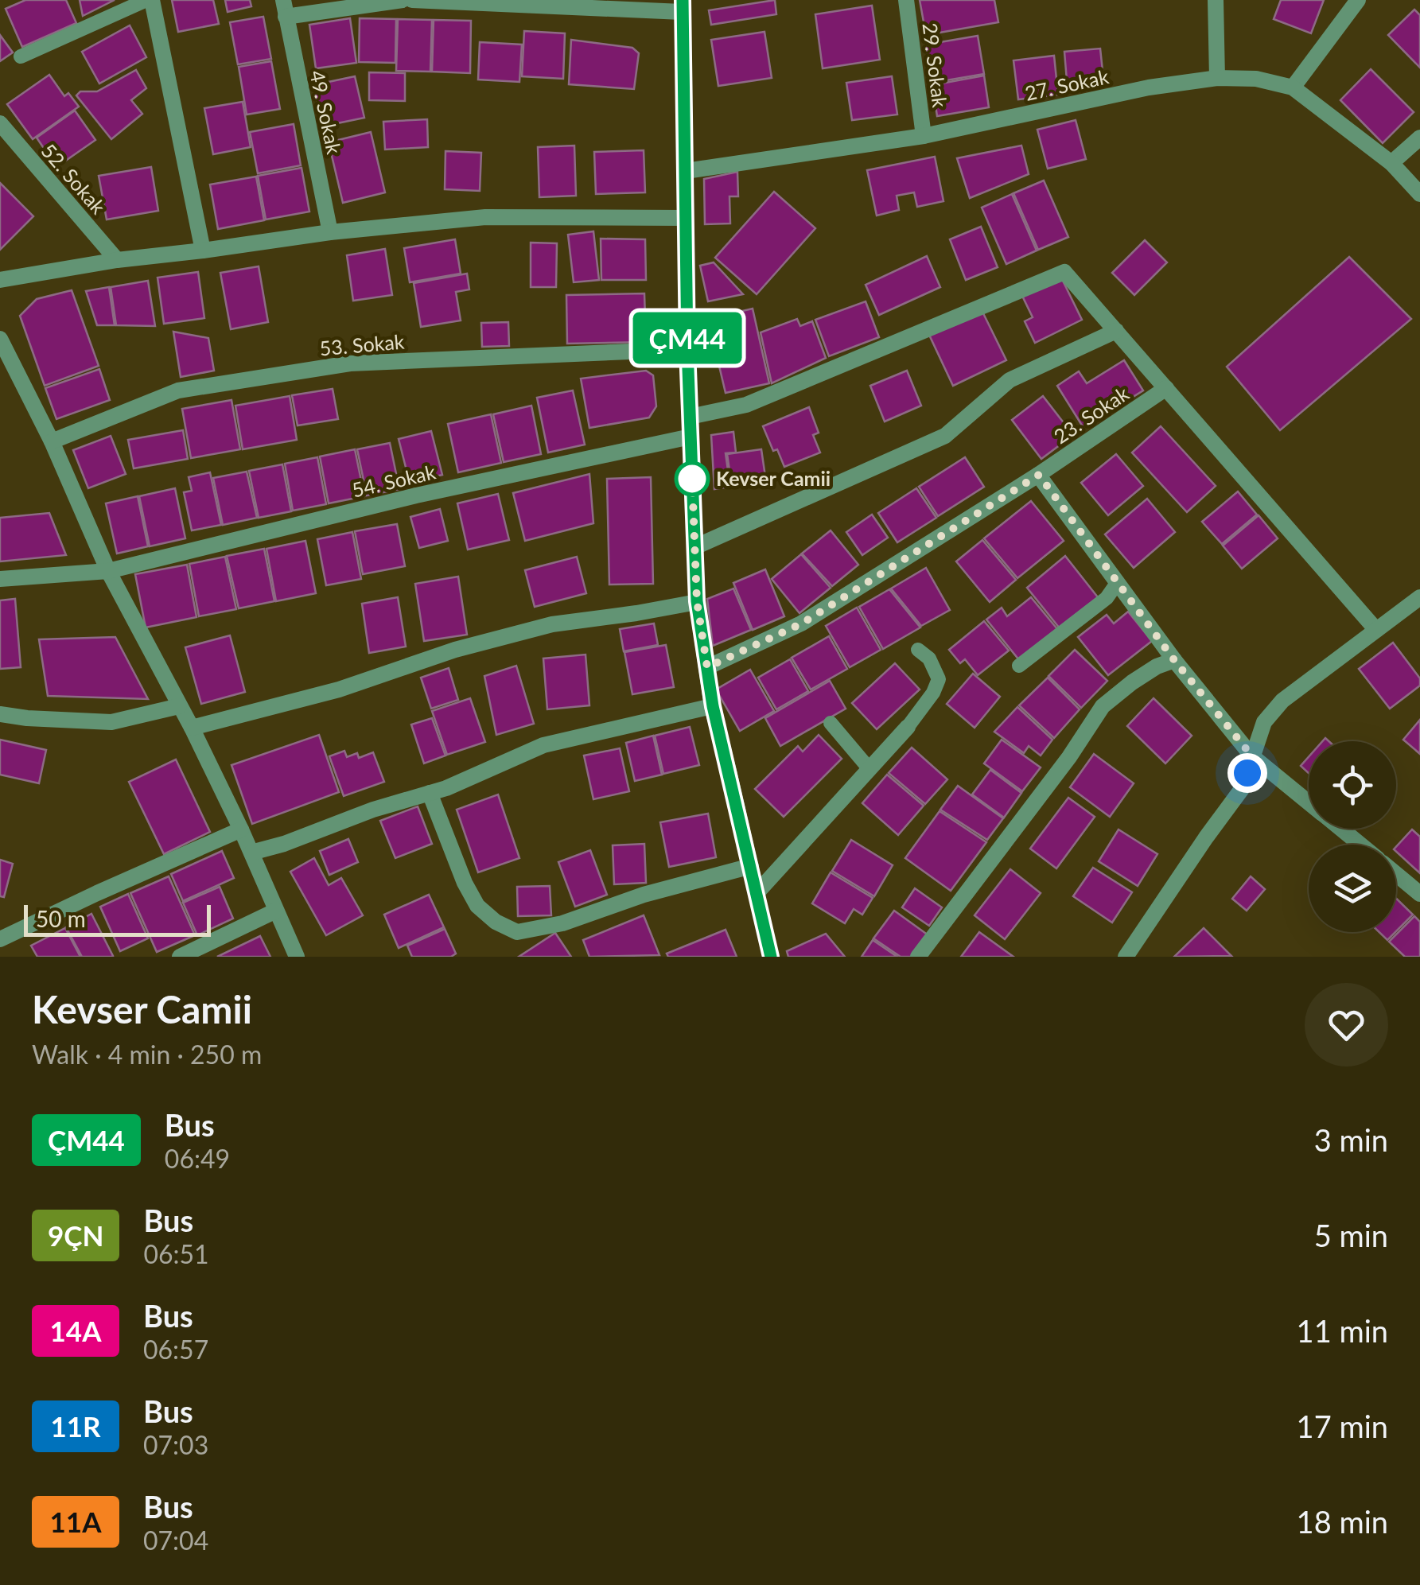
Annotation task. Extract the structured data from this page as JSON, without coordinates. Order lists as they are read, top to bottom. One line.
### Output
{"streets":{"street":["29. Sokak","27. Sokak","49. Sokak","52. Sokak","53. Sokak","23. Sokak","54. Sokak"]},"crossings":[["29. Sokak","27. Sokak"]],"places":["Kevser Camii"],"lines":["bus line ÇM44"],"scale_bar":"50 m","page":{"on_map":"ÇM44","scale":"50 m","heading":["Kevser Camii","Walk · 4 min · 250 m"],"list":[{"mark":"ÇM44","name":"Bus","note":"06:49","value":"3 min"},{"mark":"9ÇN","name":"Bus","note":"06:51","value":"5 min"},{"mark":"14A","name":"Bus","note":"06:57","value":"11 min"},{"mark":"11R","name":"Bus","note":"07:03","value":"17 min"},{"mark":"11A","name":"Bus","note":"07:04","value":"18 min"}]}}
